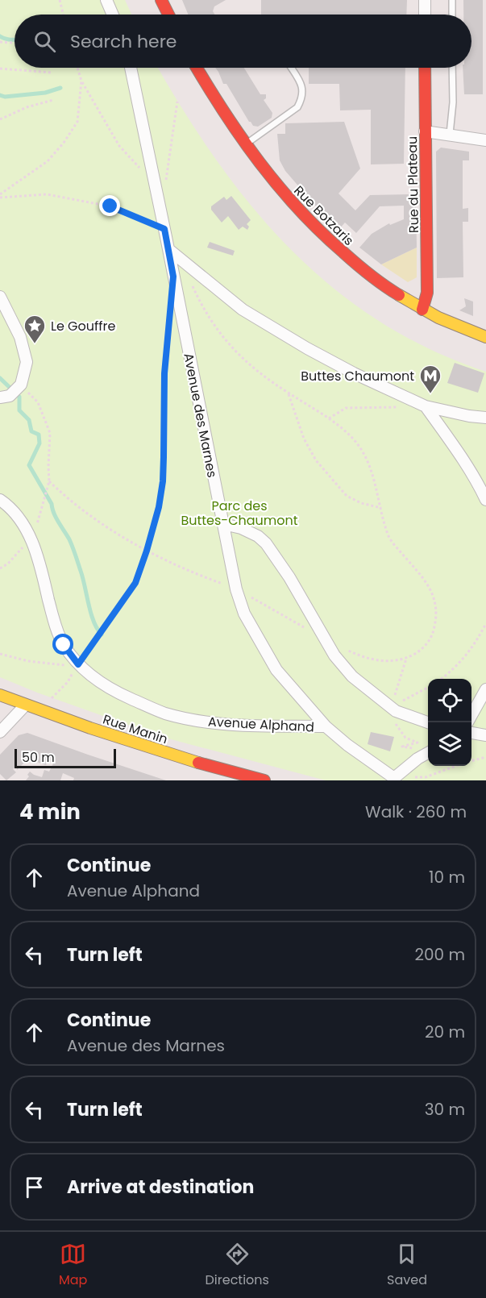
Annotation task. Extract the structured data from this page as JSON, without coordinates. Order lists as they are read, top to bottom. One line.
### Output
{"streets":{"street":["Rue du Plateau","Rue Botzaris","Avenue des Marnes","Avenue Alphand","Rue Manin"]},"crossings":[["Rue du Plateau","Rue Botzaris"],["Avenue des Marnes","Avenue Alphand"]],"parks":["Parc des Buttes-Chaumont"],"places":{"place":["Le Gouffre"],"metro station":["Buttes Chaumont"]},"scale_bar":"50 m","page":{"search":"Search here","scale":"50 m","heading":["4 min","Walk · 260 m"],"list":[["Continue","Avenue Alphand","10 m"],["Turn left","200 m"],["Continue","Avenue des Marnes","20 m"],["Turn left","30 m"],"Arrive at destination"],"nav":["Map","Directions","Saved"]}}
